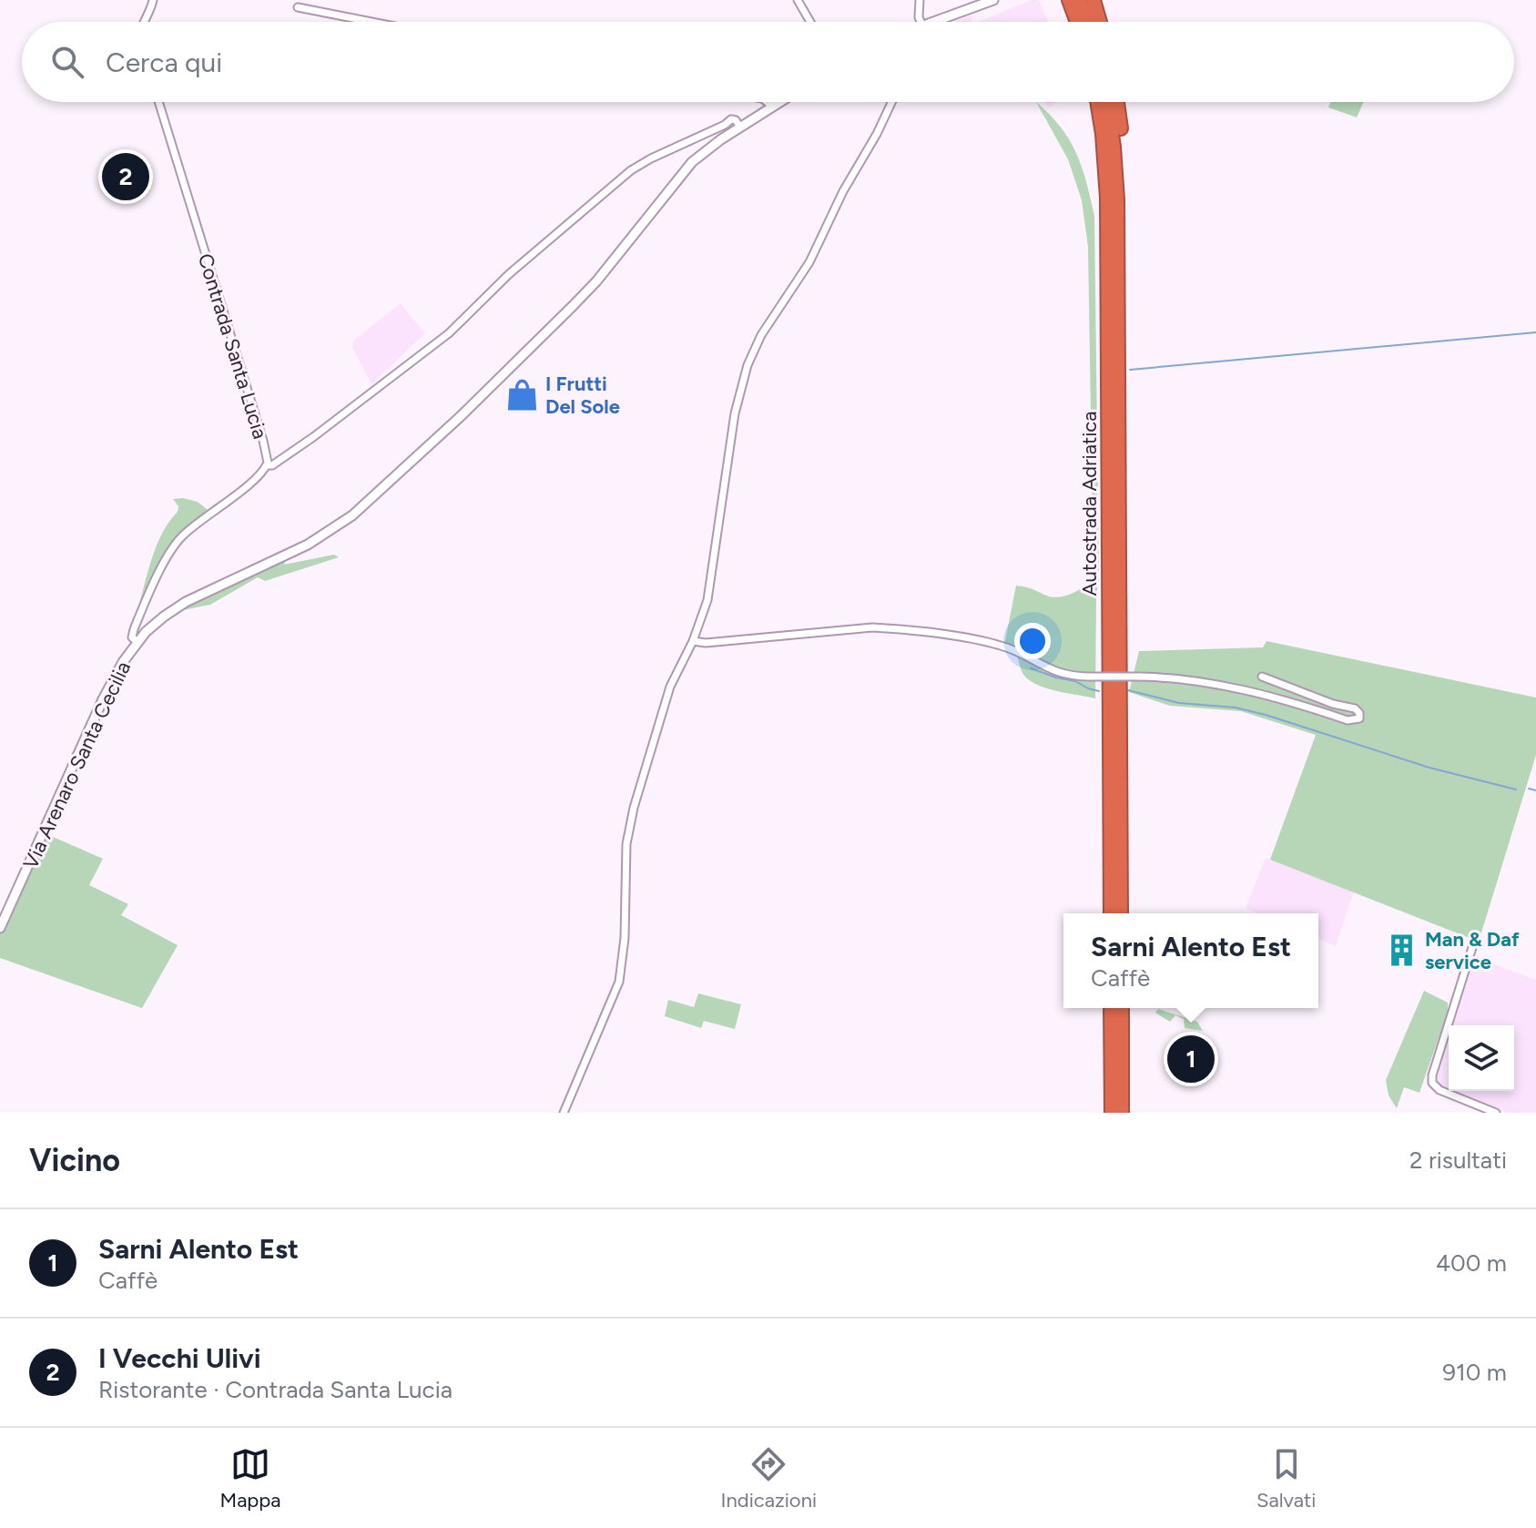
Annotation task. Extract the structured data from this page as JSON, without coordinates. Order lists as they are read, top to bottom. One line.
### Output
{"streets":{"highway":["Autostrada Adriatica"],"street":["Contrada Santa Lucia","Via Arenaro Santa Cecilia"]},"crossings":[["Contrada Santa Lucia","Via Arenaro Santa Cecilia"]],"places":{"shop":["I Frutti Del Sole"],"building":["Man & Daf service"]},"page":{"search":"Cerca qui","pins":["2","1"],"popup":["Sarni Alento Est","Caffè"],"heading":["Vicino","2 risultati"],"list":[{"mark":"1","name":"Sarni Alento Est","note":"Caffè","value":"400 m"},{"mark":"2","name":"I Vecchi Ulivi","note":"Ristorante · Contrada Santa Lucia","value":"910 m"}],"nav":["Mappa","Indicazioni","Salvati"]}}
